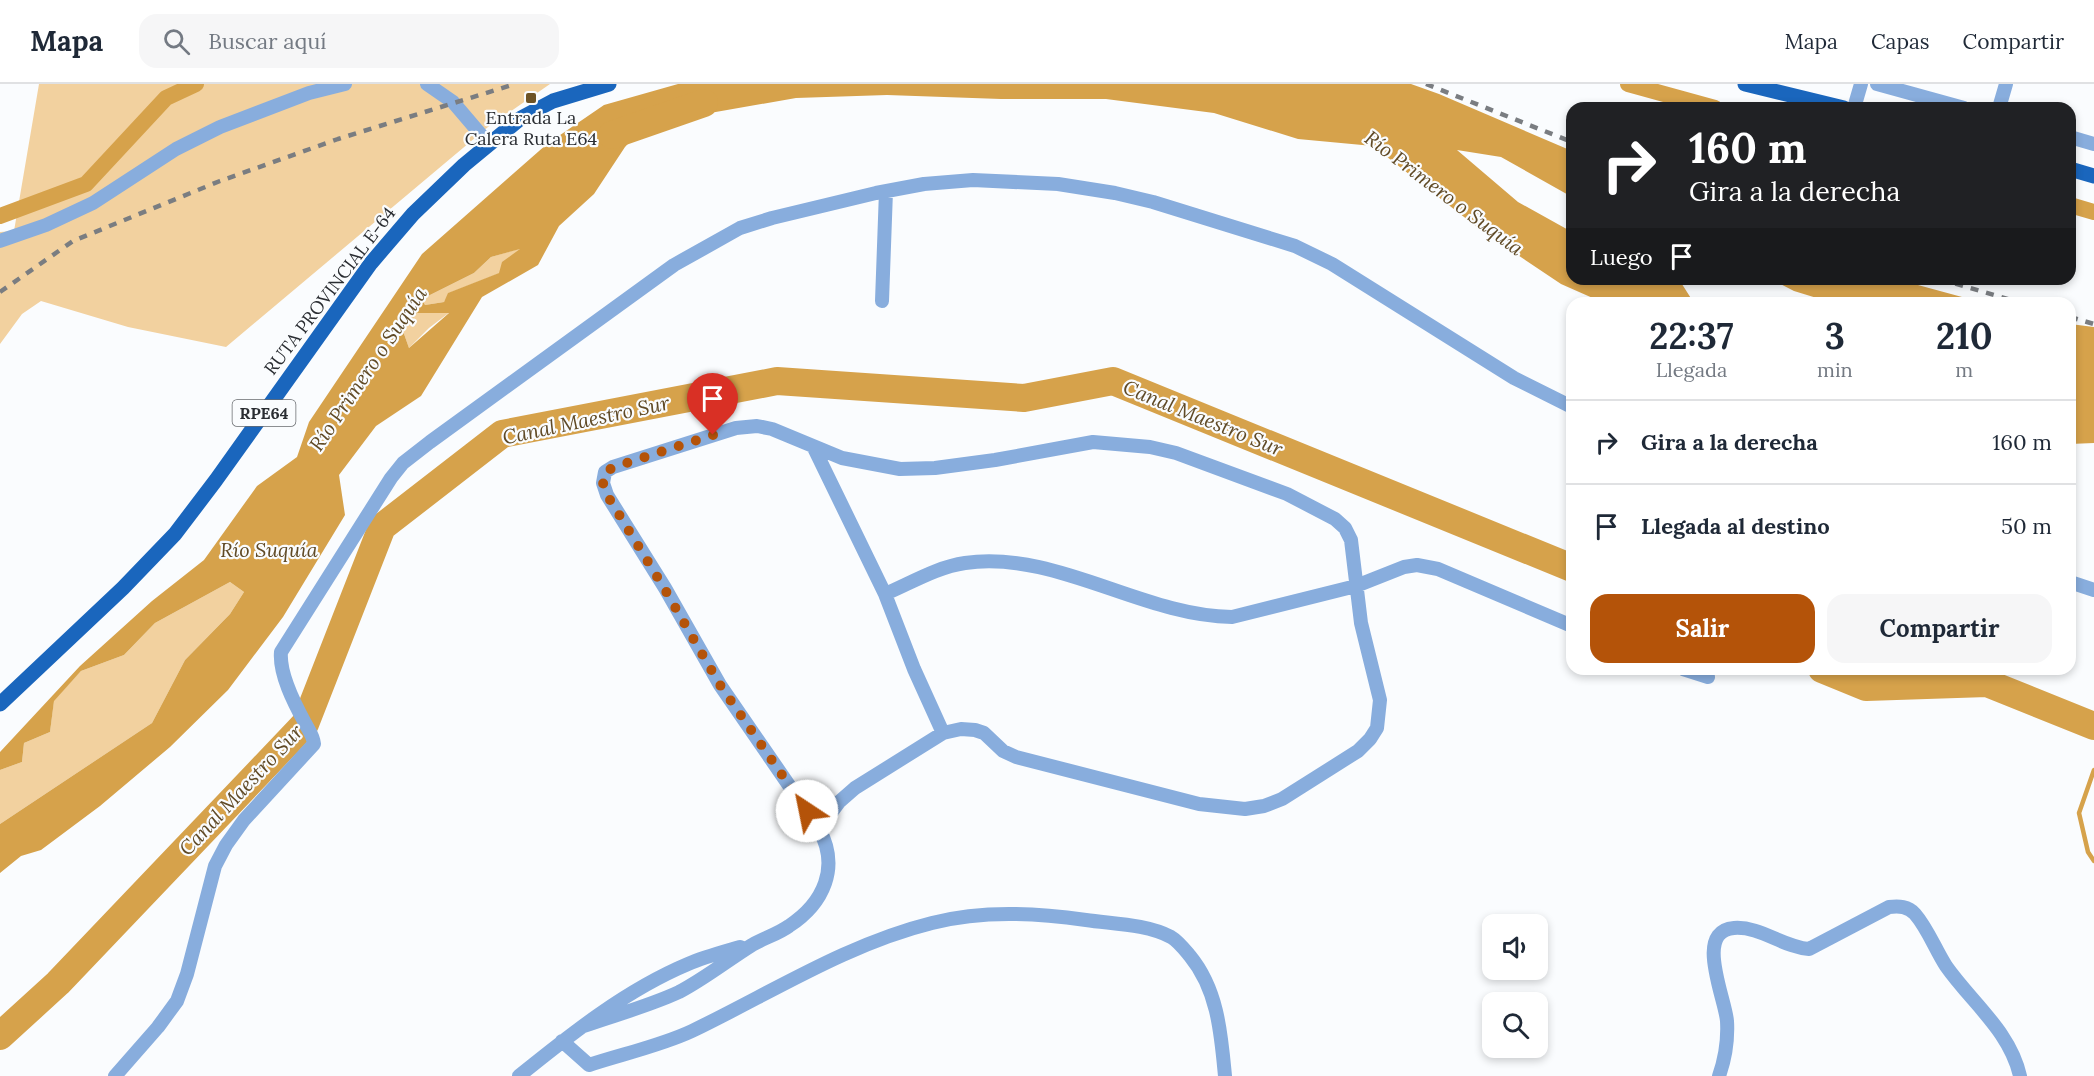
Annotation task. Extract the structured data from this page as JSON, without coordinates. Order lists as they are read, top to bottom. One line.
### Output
{"streets":{"main road":["RUTA PROVINCIAL E-64","RPE64"]},"water":["Río Primero o Suquía","Canal Maestro Sur","Río Suquía"],"places":{"transit":["Entrada La Calera Ruta E64"]},"page":{"header":"Mapa","search":"Buscar aquí","nav":["Mapa","Capas","Compartir"],"turn":["160 m","Gira a la derecha"],"then":"Luego","eta":["22:37","Llegada","3","min","210","m"],"list":[{"name":"Gira a la derecha","value":"160 m"},{"name":"Llegada al destino","value":"50 m"}],"buttons":["Salir","Compartir"]}}
